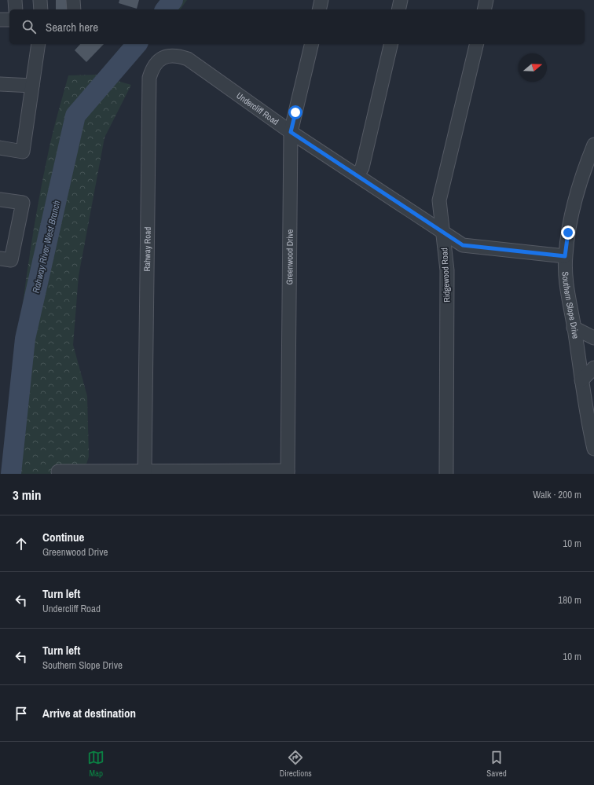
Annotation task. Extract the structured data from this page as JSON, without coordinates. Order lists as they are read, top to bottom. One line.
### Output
{"streets":{"street":["Undercliff Road","Rahway Road","Greenwood Drive","Ridgewood Road","Southern Slope Drive"]},"crossings":[["Undercliff Road","Rahway Road"],["Undercliff Road","Greenwood Drive"],["Undercliff Road","Ridgewood Road"],["Undercliff Road","Southern Slope Drive"]],"water":["Rahway River West Branch"],"north":"right","page":{"search":"Search here","heading":["3 min","Walk · 200 m"],"list":[["Continue","Greenwood Drive","10 m"],["Turn left","Undercliff Road","180 m"],["Turn left","Southern Slope Drive","10 m"],"Arrive at destination"],"nav":["Map","Directions","Saved"]}}
